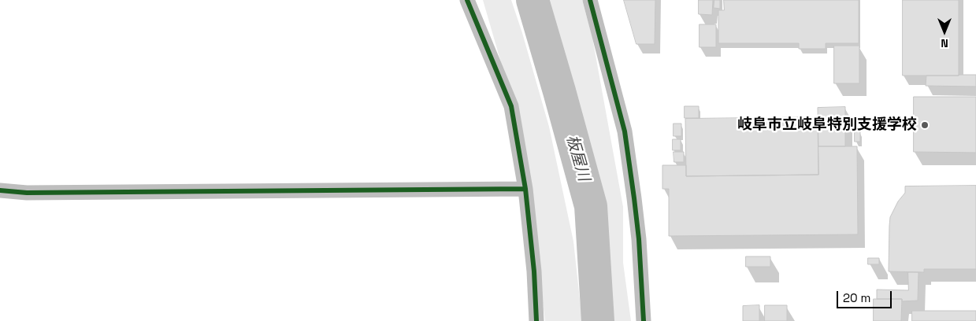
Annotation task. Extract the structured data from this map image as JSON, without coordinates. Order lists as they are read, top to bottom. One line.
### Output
{"water":["板屋川"],"places":["岐阜市立岐阜特別支援学校"],"scale_bar":"20 m","north":"bottom"}
